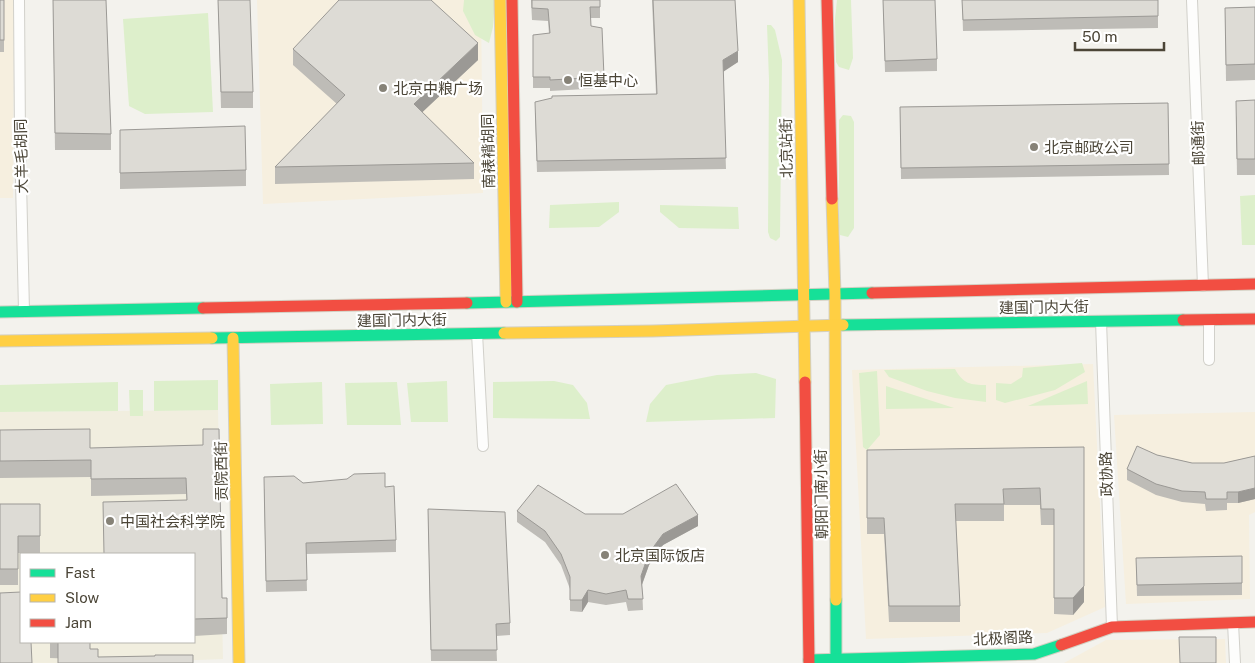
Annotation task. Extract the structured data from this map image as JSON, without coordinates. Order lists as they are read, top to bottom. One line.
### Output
{"streets":{"main road":["北京站街","南裱褙胡同","建国门内大街","贡院西街","朝阳门南小街","北极阁路"],"street":["邮通街","大羊毛胡同","政协路"]},"crossings":[["邮通街","建国门内大街"],["北京站街","建国门内大街"],["北京站街","朝阳门南小街"],["南裱褙胡同","建国门内大街"],["大羊毛胡同","建国门内大街"],["建国门内大街","贡院西街"],["建国门内大街","政协路"],["建国门内大街","朝阳门南小街"],["政协路","北极阁路"],["朝阳门南小街","北极阁路"]],"places":["恒基中心","北京中粮广场","北京邮政公司","中国社会科学院","北京国际饭店"],"legend":["Fast","Slow","Jam"],"scale_bar":"50 m"}
